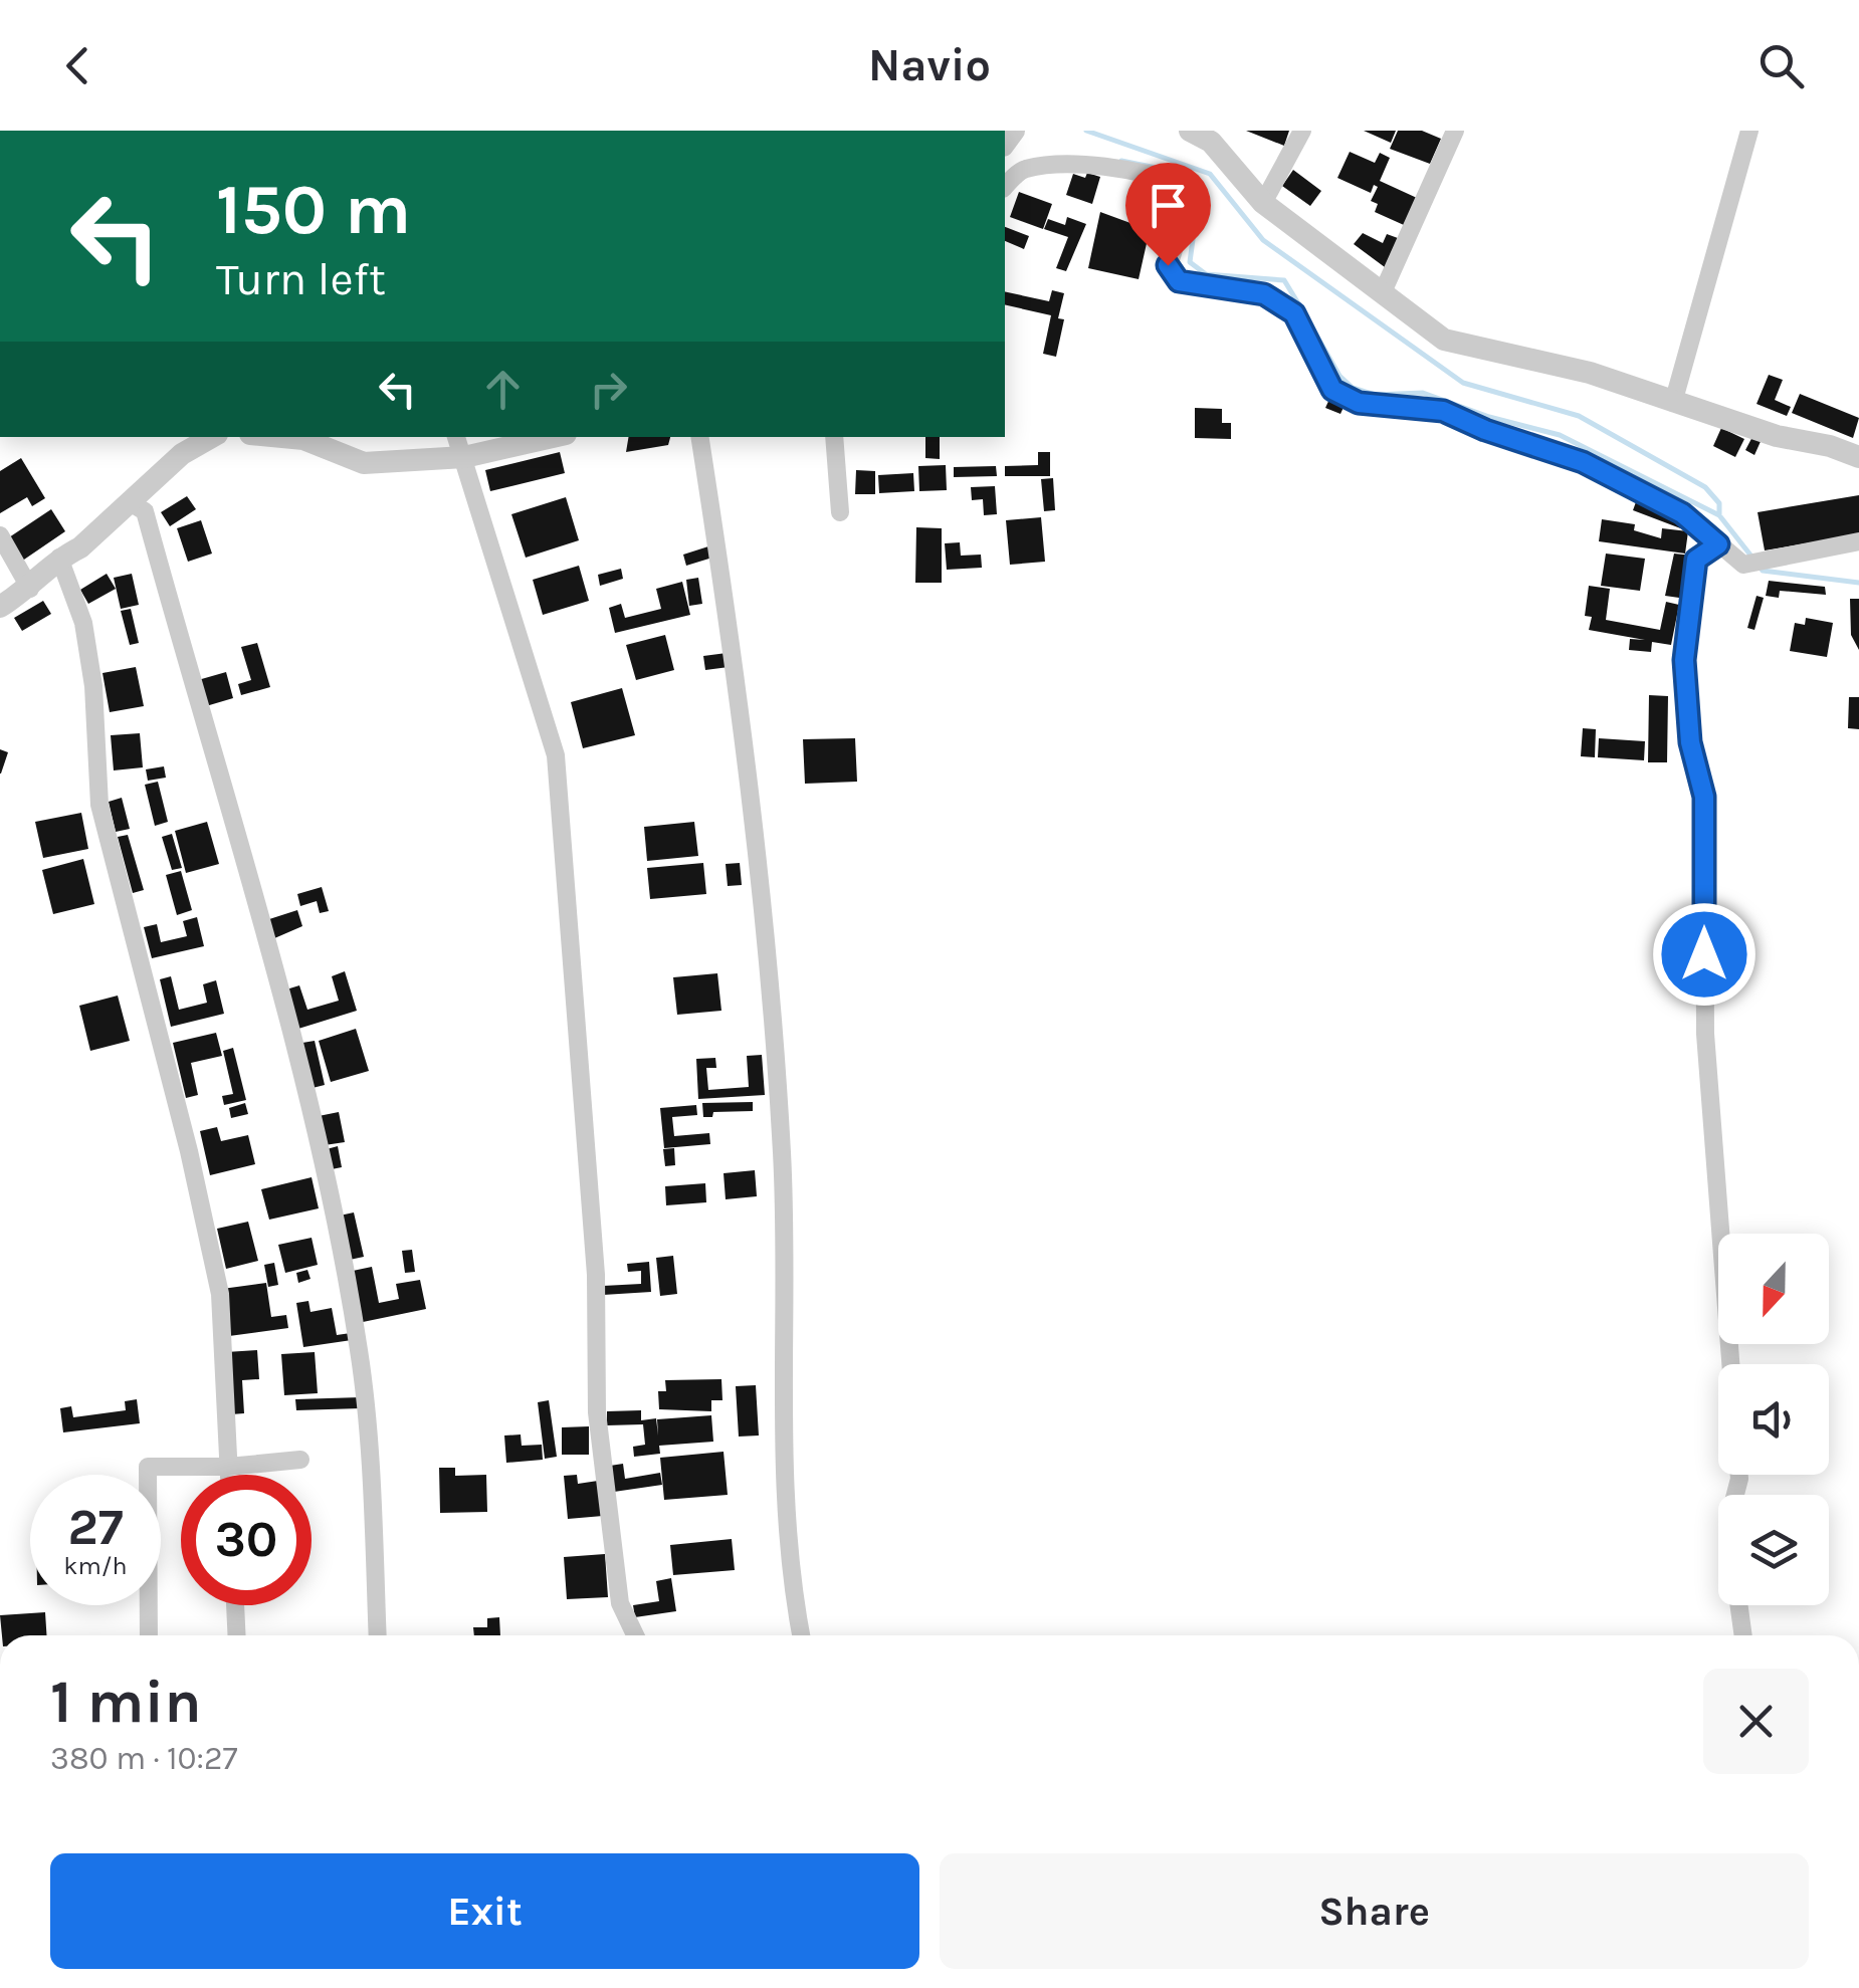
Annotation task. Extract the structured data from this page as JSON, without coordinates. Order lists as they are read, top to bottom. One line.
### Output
{"north":"bottom","page":{"header":"Navio","turn":["150 m","Turn left"],"speed":"27 km/h","limit":"30","heading":["1 min","380 m · 10:27"],"buttons":["Exit","Share"]}}
